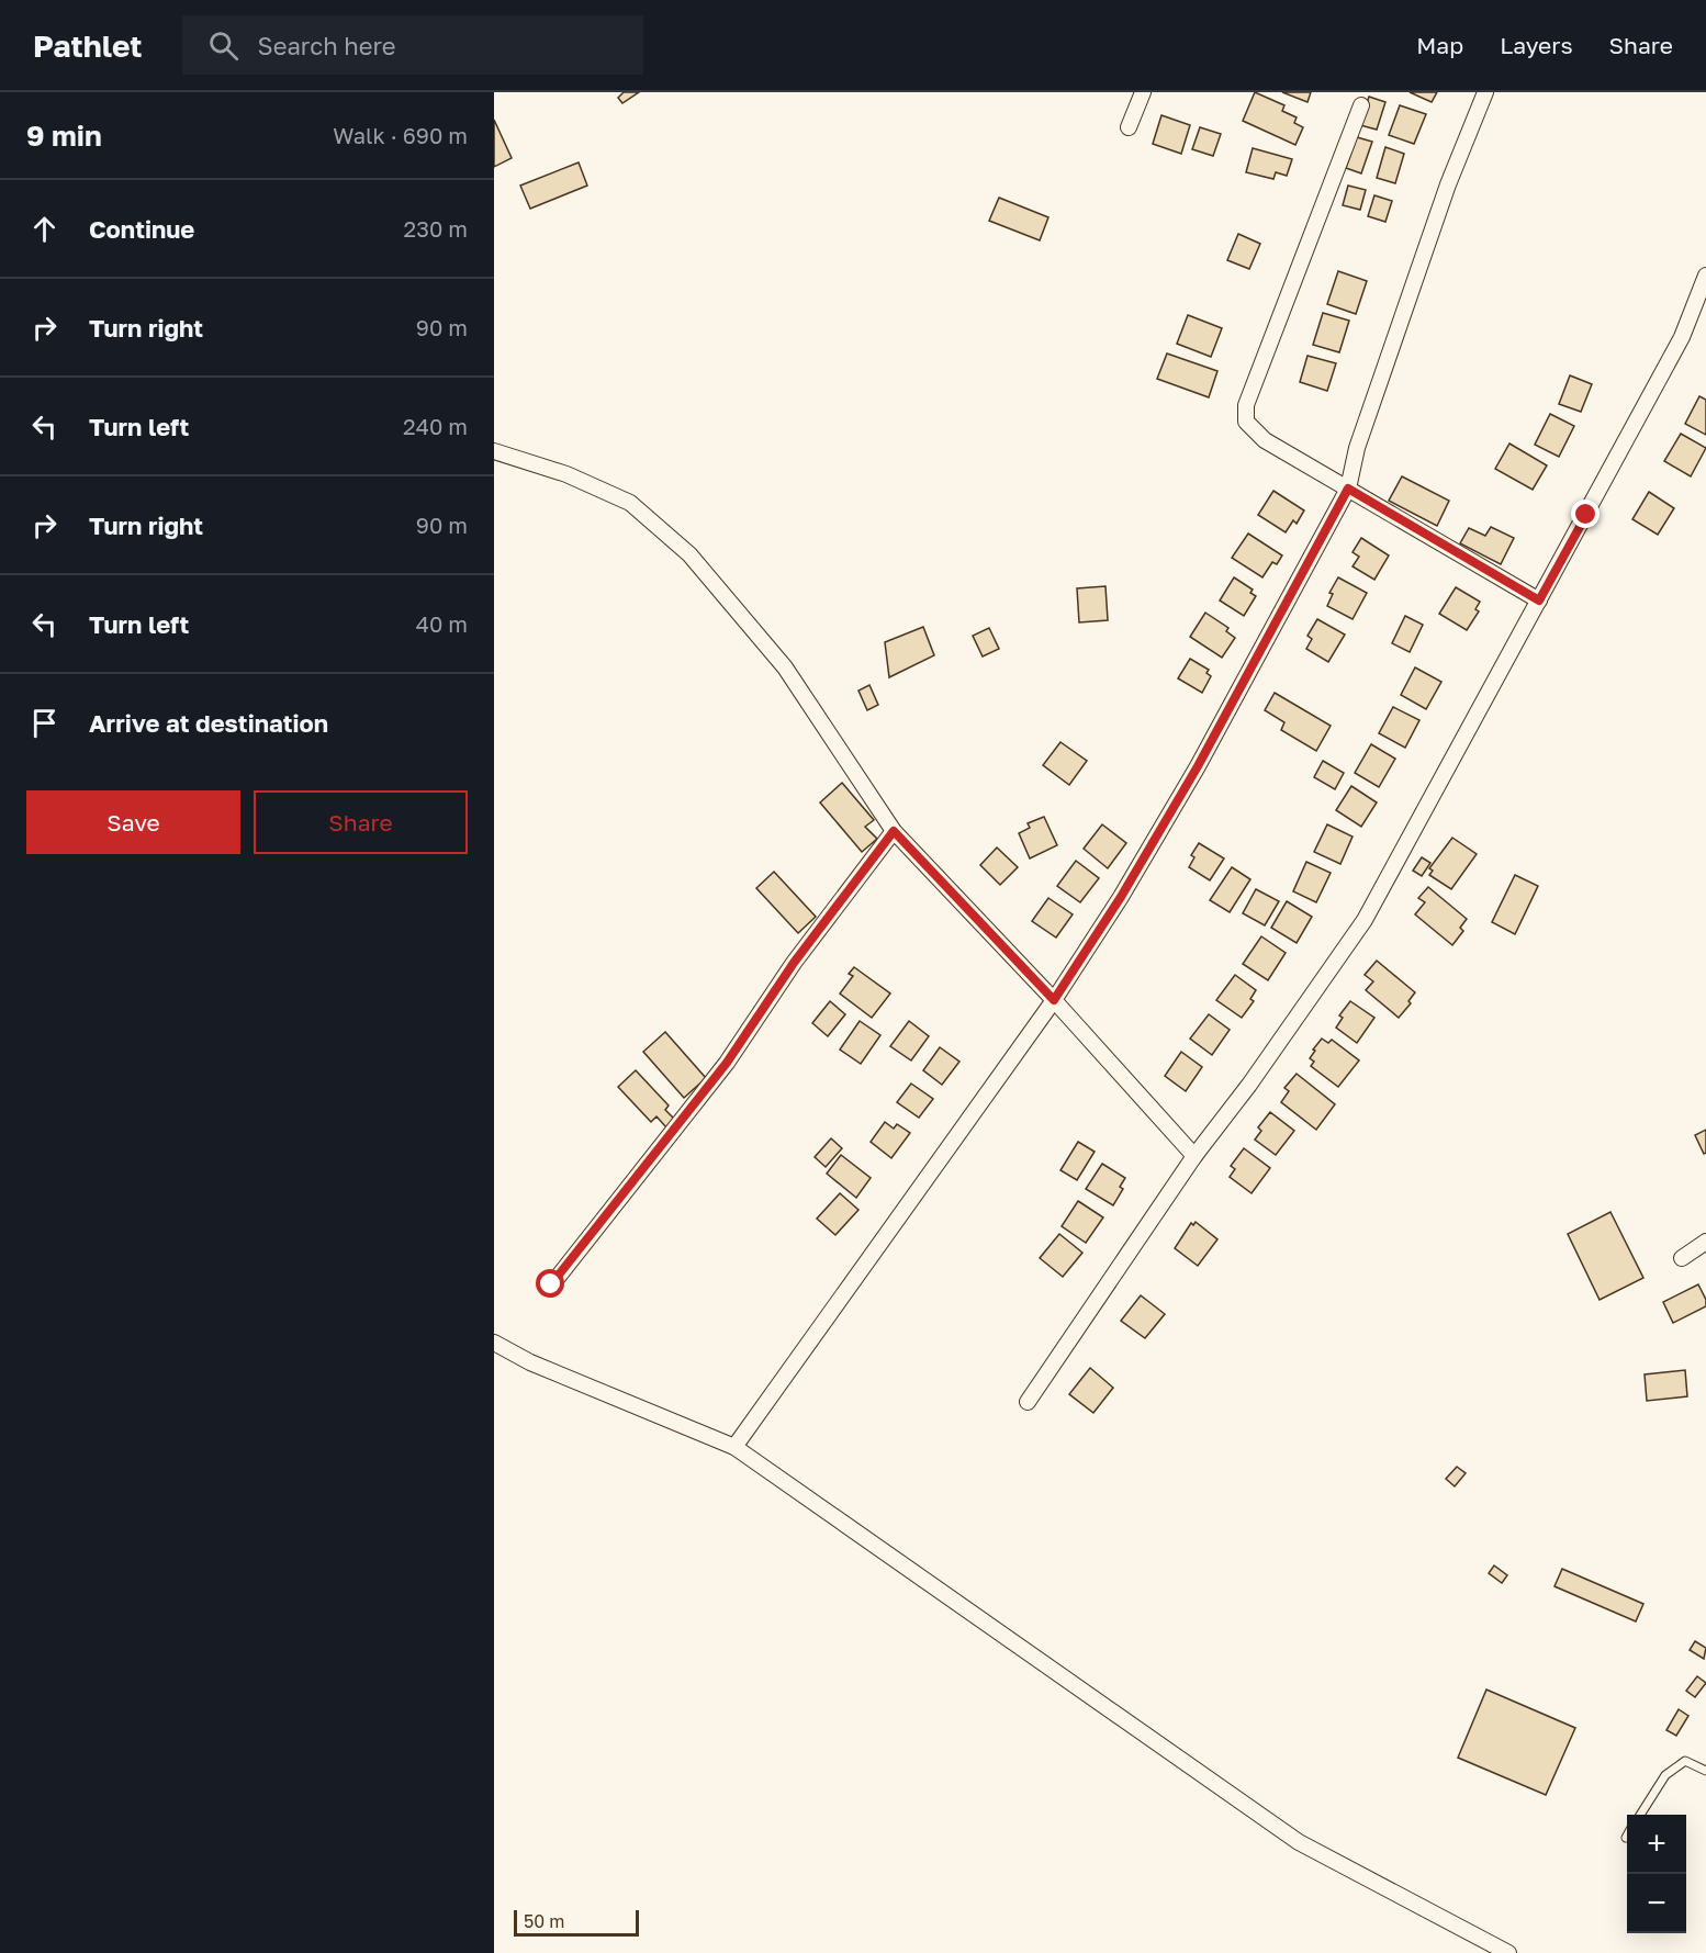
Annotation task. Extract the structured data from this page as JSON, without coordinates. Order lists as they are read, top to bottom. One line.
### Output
{"scale_bar":"50 m","page":{"header":"Pathlet","search":"Search here","nav":["Map","Layers","Share"],"heading":["9 min","Walk · 690 m"],"list":[["Continue","230 m"],["Turn right","90 m"],["Turn left","240 m"],["Turn right","90 m"],["Turn left","40 m"],"Arrive at destination"],"buttons":["Save","Share"],"map_buttons":["+","−"],"scale":"50 m"}}
